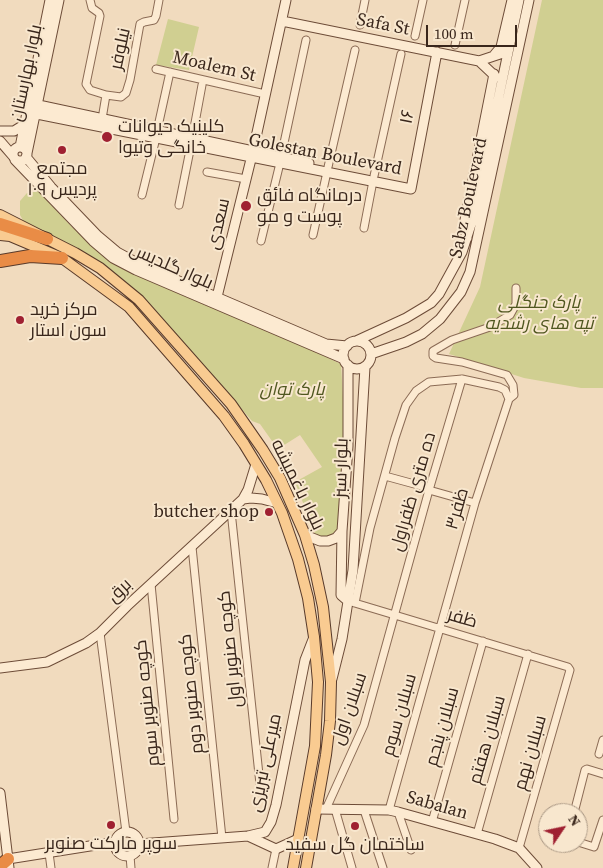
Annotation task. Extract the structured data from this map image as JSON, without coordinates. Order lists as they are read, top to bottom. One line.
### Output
{"streets":{"main road":["Safa St","بلوار بهارستان","۱۶","Golestan Boulevard","Sabz Boulevard","سعدی","بلوار گلدیس","بلوار سبز","بلوار باغمیشه","برق","میرعلی تبریزی","Sabalan"],"street":["نیلوفر","Moalem St","ده متری ظفراول","ظفر۳","ظفر","کوچه صنوبر اول","کوچه صنوبر دوم","کوچه صنوبر سوم","سبلان اول","سبلان سوم","سبلان پنجم","سبلان هفتم","سبلان نهم"]},"crossings":[["Safa St","۱۶"],["Safa St","سعدی"],["Moalem St","سعدی"],["بلوار بهارستان","Golestan Boulevard"],["بلوار بهارستان","بلوار گلدیس"],["۱۶","Golestan Boulevard"],["Golestan Boulevard","سعدی"],["Sabz Boulevard","بلوار گلدیس"],["Sabz Boulevard","بلوار سبز"],["سعدی","بلوار گلدیس"],["بلوار گلدیس","بلوار سبز"],["بلوار سبز","بلوار باغمیشه"],["بلوار سبز","ظفر"],["بلوار باغمیشه","سبلان اول"],["بلوار باغمیشه","میرعلی تبریزی"],["بلوار باغمیشه","Sabalan"],["ده متری ظفراول","ظفر"],["ده متری ظفراول","سبلان اول"],["ظفر۳","ظفر"],["ظفر۳","سبلان سوم"],["برق","کوچه صنوبر اول"],["برق","کوچه صنوبر دوم"],["برق","کوچه صنوبر سوم"],["ظفر","سبلان اول"],["ظفر","سبلان سوم"],["ظفر","سبلان پنجم"],["ظفر","سبلان هفتم"],["ظفر","سبلان نهم"],["کوچه صنوبر دوم","میرعلی تبریزی"],["سبلان اول","Sabalan"],["سبلان سوم","Sabalan"],["سبلان پنجم","Sabalan"],["سبلان هفتم","Sabalan"],["سبلان نهم","Sabalan"]],"parks":["پارک جنگلی تپه های رشدیه","پارک توان"],"places":["کلینیک حیوانات خانگی وتیوا","مجتمع پردیس ۱۰۹","درمانگاه فائق پوست و مو","مرکز خرید سون استار","butcher shop","سوپر مارکت صنوبر","ساختمان گل سفید"],"scale_bar":"100 m","north":"top right"}
